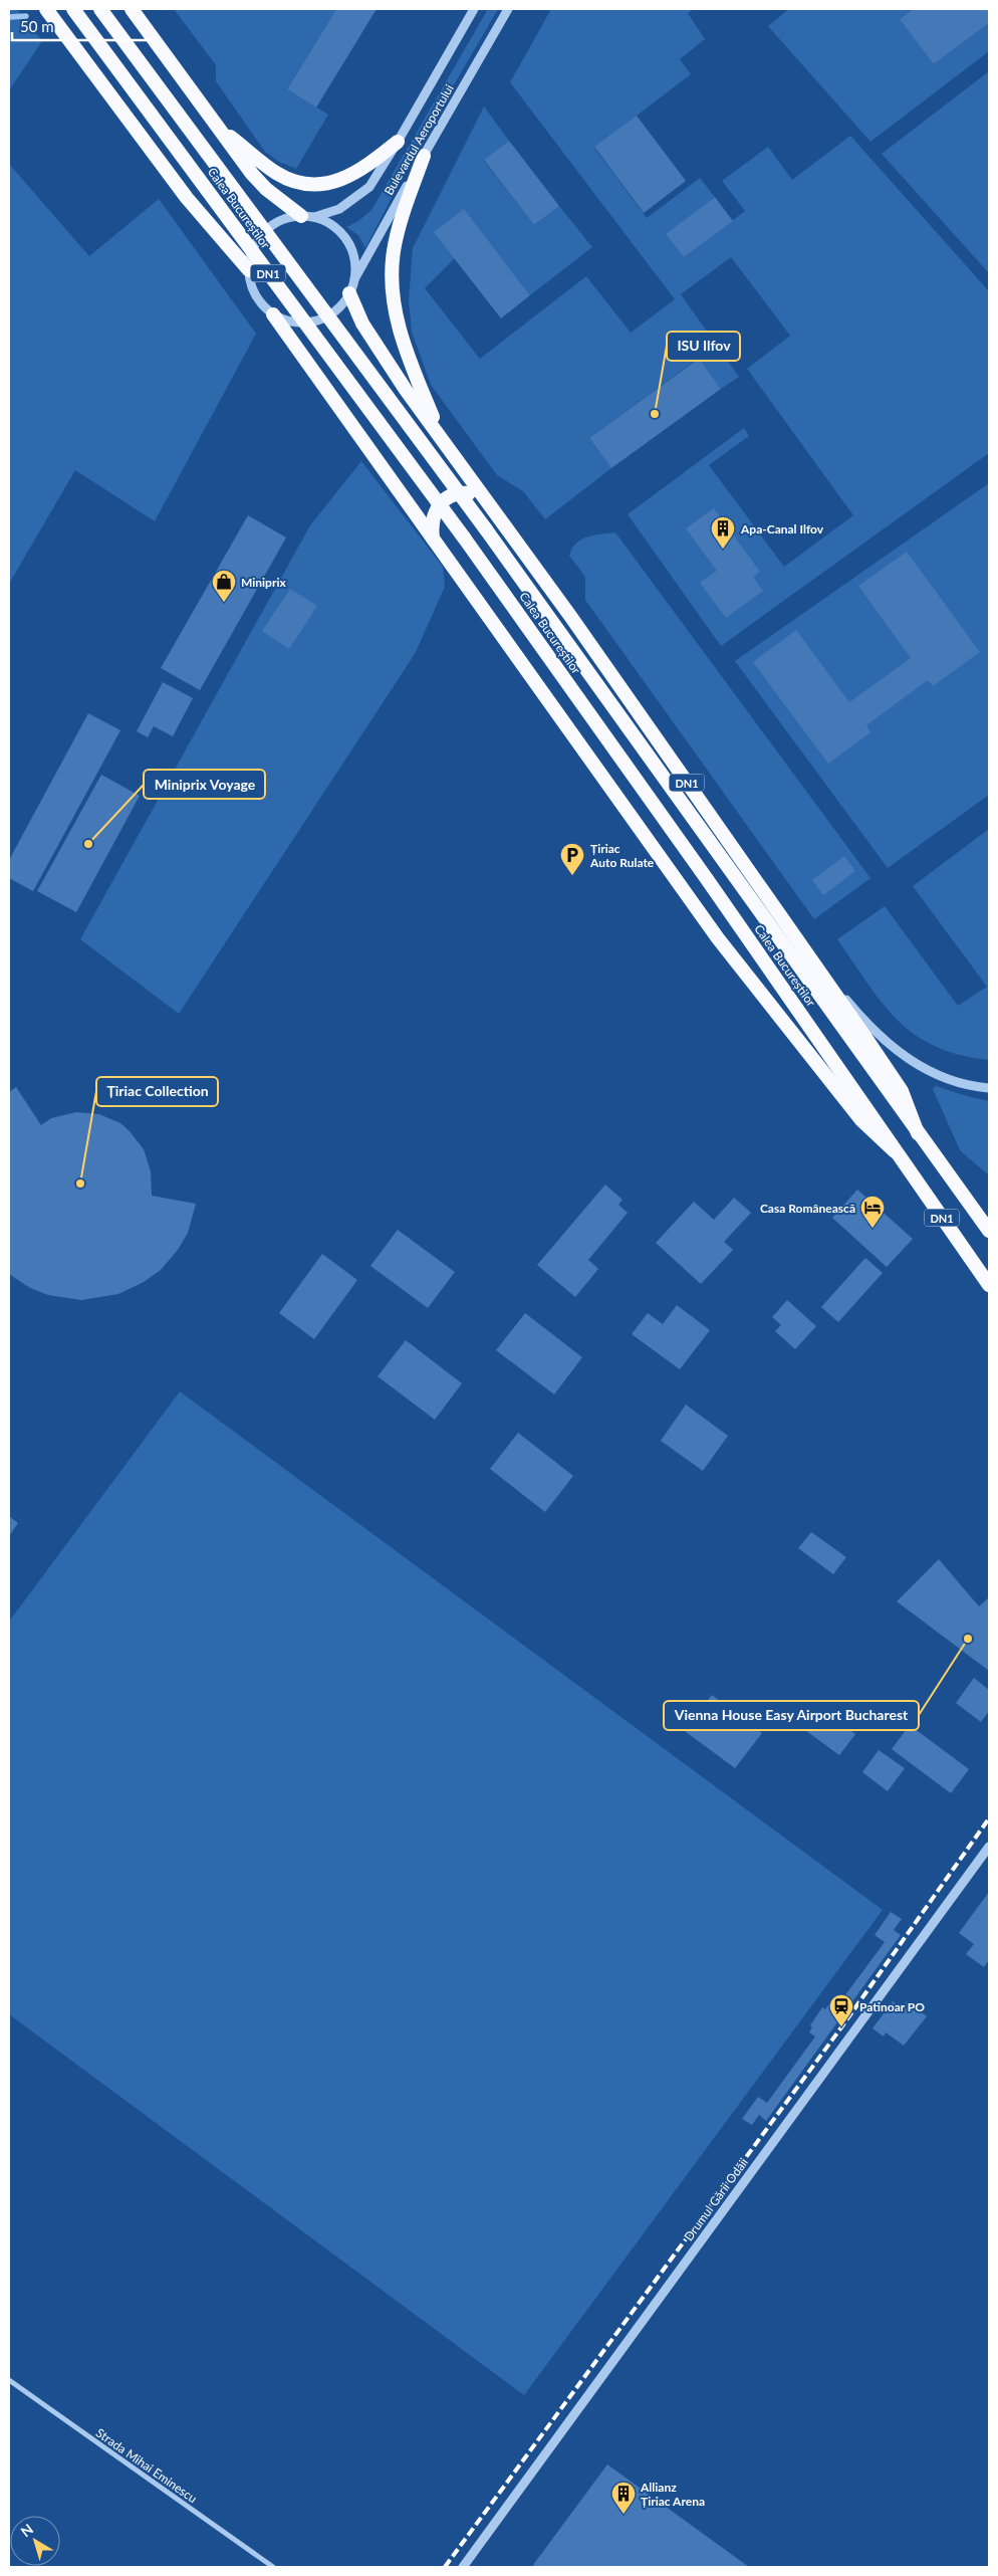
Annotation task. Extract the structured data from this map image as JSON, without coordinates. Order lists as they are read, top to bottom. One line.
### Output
{"streets":{"highway":["Calea Bucureștilor","DN1"],"street":["Bulevardul Aeroportului","Drumul Gării Odăii","Strada Mihai Eminescu"]},"crossings":[["Bulevardul Aeroportului","DN1"],["Calea Bucureștilor","DN1"]],"places":{"other":["ISU Ilfov","Miniprix Voyage","Țiriac Collection","Vienna House Easy Airport Bucharest"],"building":["Apa-Canal Ilfov","Allianz Țiriac Arena"],"shop":["Miniprix"],"parking":["Țiriac Auto Rulate"],"hotel":["Casa Românească"],"station":["Patinoar PO"]},"scale_bar":"50 m","north":"top left"}
